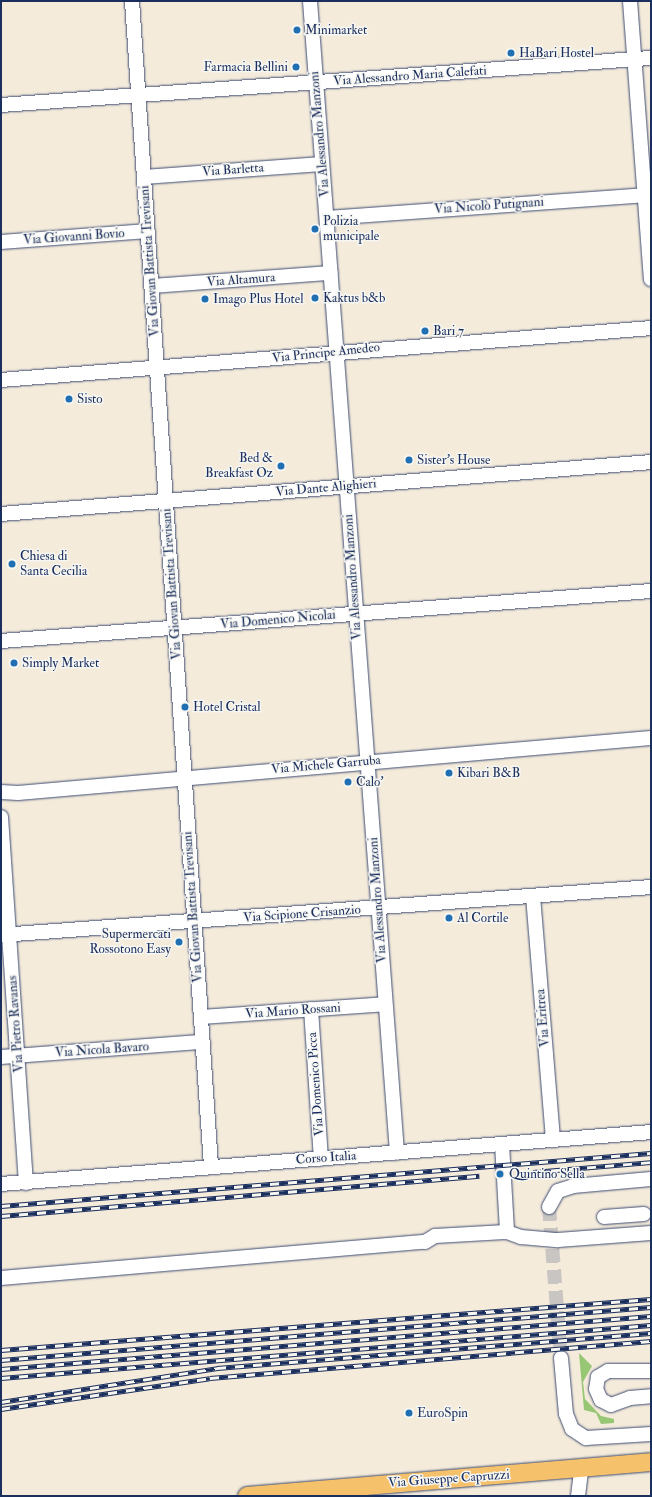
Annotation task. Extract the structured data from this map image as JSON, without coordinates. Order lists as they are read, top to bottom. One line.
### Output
{"streets":{"main road":["Via Giuseppe Capruzzi"],"street":["Via Alessandro Maria Calefati","Via Alessandro Manzoni","Via Barletta","Via Nicolò Putignani","Via Giovanni Bovio","Via Giovan Battista Trevisani","Via Altamura","Via Principe Amedeo","Via Dante Alighieri","Via Domenico Nicolai","Via Michele Garruba","Via Scipione Crisanzio","Via Mario Rossani","Via Eritrea","Via Pietro Ravanas","Via Nicola Bavaro","Via Domenico Picca","Corso Italia"]},"crossings":[["Via Alessandro Maria Calefati","Via Alessandro Manzoni"],["Via Alessandro Maria Calefati","Via Giovan Battista Trevisani"],["Via Alessandro Manzoni","Via Barletta"],["Via Alessandro Manzoni","Via Nicolò Putignani"],["Via Alessandro Manzoni","Via Altamura"],["Via Alessandro Manzoni","Via Principe Amedeo"],["Via Alessandro Manzoni","Via Dante Alighieri"],["Via Alessandro Manzoni","Via Domenico Nicolai"],["Via Alessandro Manzoni","Via Michele Garruba"],["Via Alessandro Manzoni","Via Scipione Crisanzio"],["Via Alessandro Manzoni","Via Mario Rossani"],["Via Alessandro Manzoni","Corso Italia"],["Via Barletta","Via Giovan Battista Trevisani"],["Via Giovanni Bovio","Via Giovan Battista Trevisani"],["Via Giovan Battista Trevisani","Via Altamura"],["Via Giovan Battista Trevisani","Via Principe Amedeo"],["Via Giovan Battista Trevisani","Via Dante Alighieri"],["Via Giovan Battista Trevisani","Via Domenico Nicolai"],["Via Giovan Battista Trevisani","Via Michele Garruba"],["Via Giovan Battista Trevisani","Via Scipione Crisanzio"],["Via Giovan Battista Trevisani","Via Mario Rossani"],["Via Giovan Battista Trevisani","Via Nicola Bavaro"],["Via Giovan Battista Trevisani","Corso Italia"],["Via Scipione Crisanzio","Via Eritrea"],["Via Scipione Crisanzio","Via Pietro Ravanas"],["Via Mario Rossani","Via Domenico Picca"],["Via Eritrea","Corso Italia"],["Via Pietro Ravanas","Via Nicola Bavaro"],["Via Pietro Ravanas","Corso Italia"],["Via Domenico Picca","Corso Italia"]],"places":["Minimarket","HaBari Hostel","Farmacia Bellini","Polizia municipale","Kaktus b&b","Imago Plus Hotel","Bari 7","Sisto","Sister's House","Bed & Breakfast Oz","Chiesa di Santa Cecilia","Simply Market","Hotel Cristal","Kibari B&B","Calo'","Al Cortile","Supermercati Rossotono Easy","Quintino Sella","EuroSpin"]}
